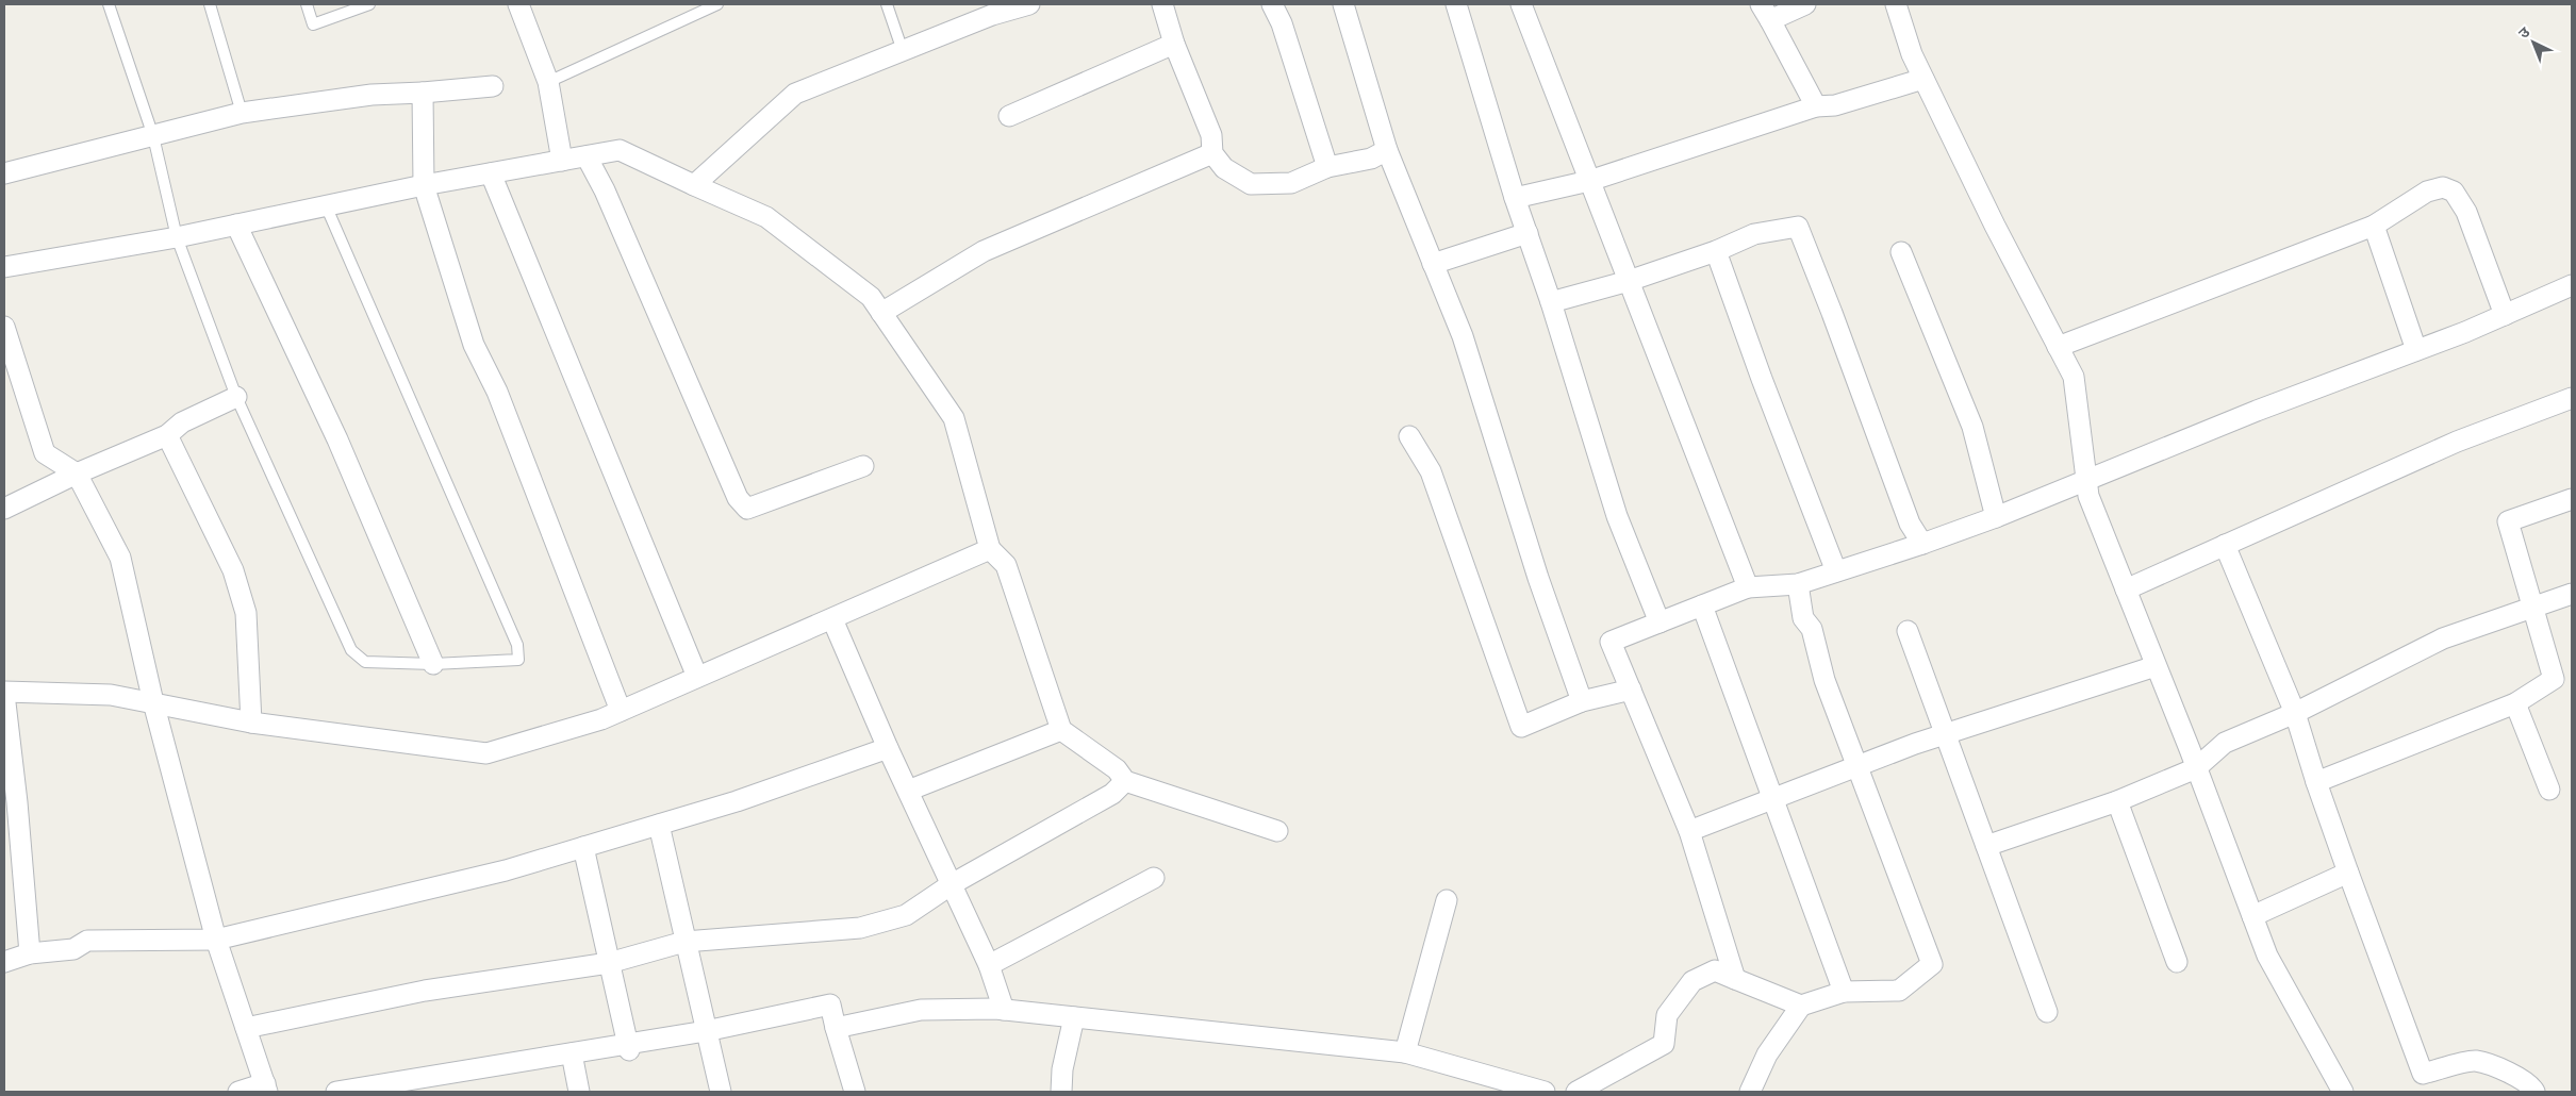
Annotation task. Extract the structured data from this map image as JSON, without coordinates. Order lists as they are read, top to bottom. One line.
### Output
{"north":"top left"}
